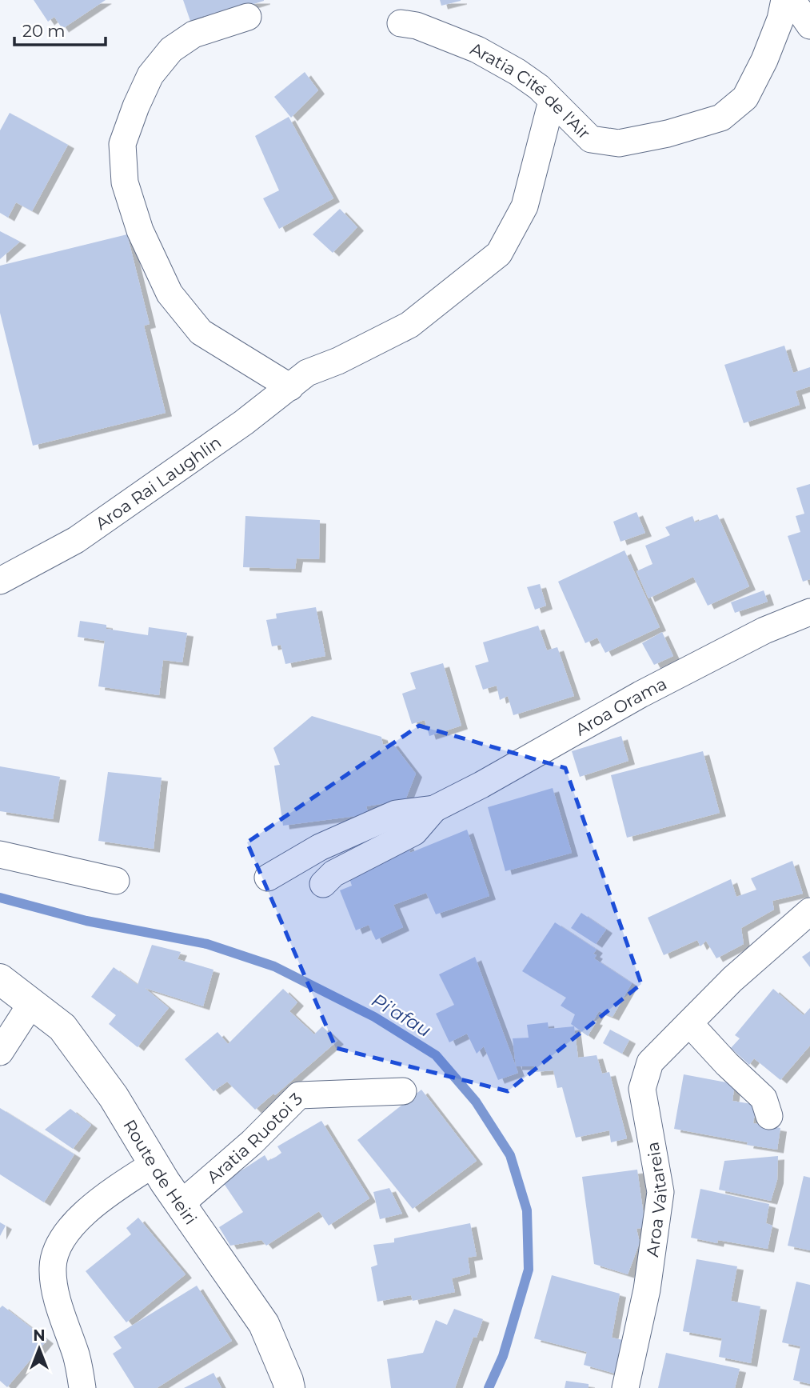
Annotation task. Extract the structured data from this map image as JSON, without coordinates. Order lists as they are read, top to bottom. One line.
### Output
{"streets":{"main road":["Route de Heiri"],"street":["Aratia Cité de l'Air","Aroa Rai Laughlin","Aroa Orama","Aratia Ruotoi 3","Aroa Vaitareia"]},"crossings":[["Aratia Cité de l'Air","Aroa Rai Laughlin"],["Aratia Ruotoi 3","Route de Heiri"]],"water":["Pi'afau"],"scale_bar":"20 m","north":"top"}
